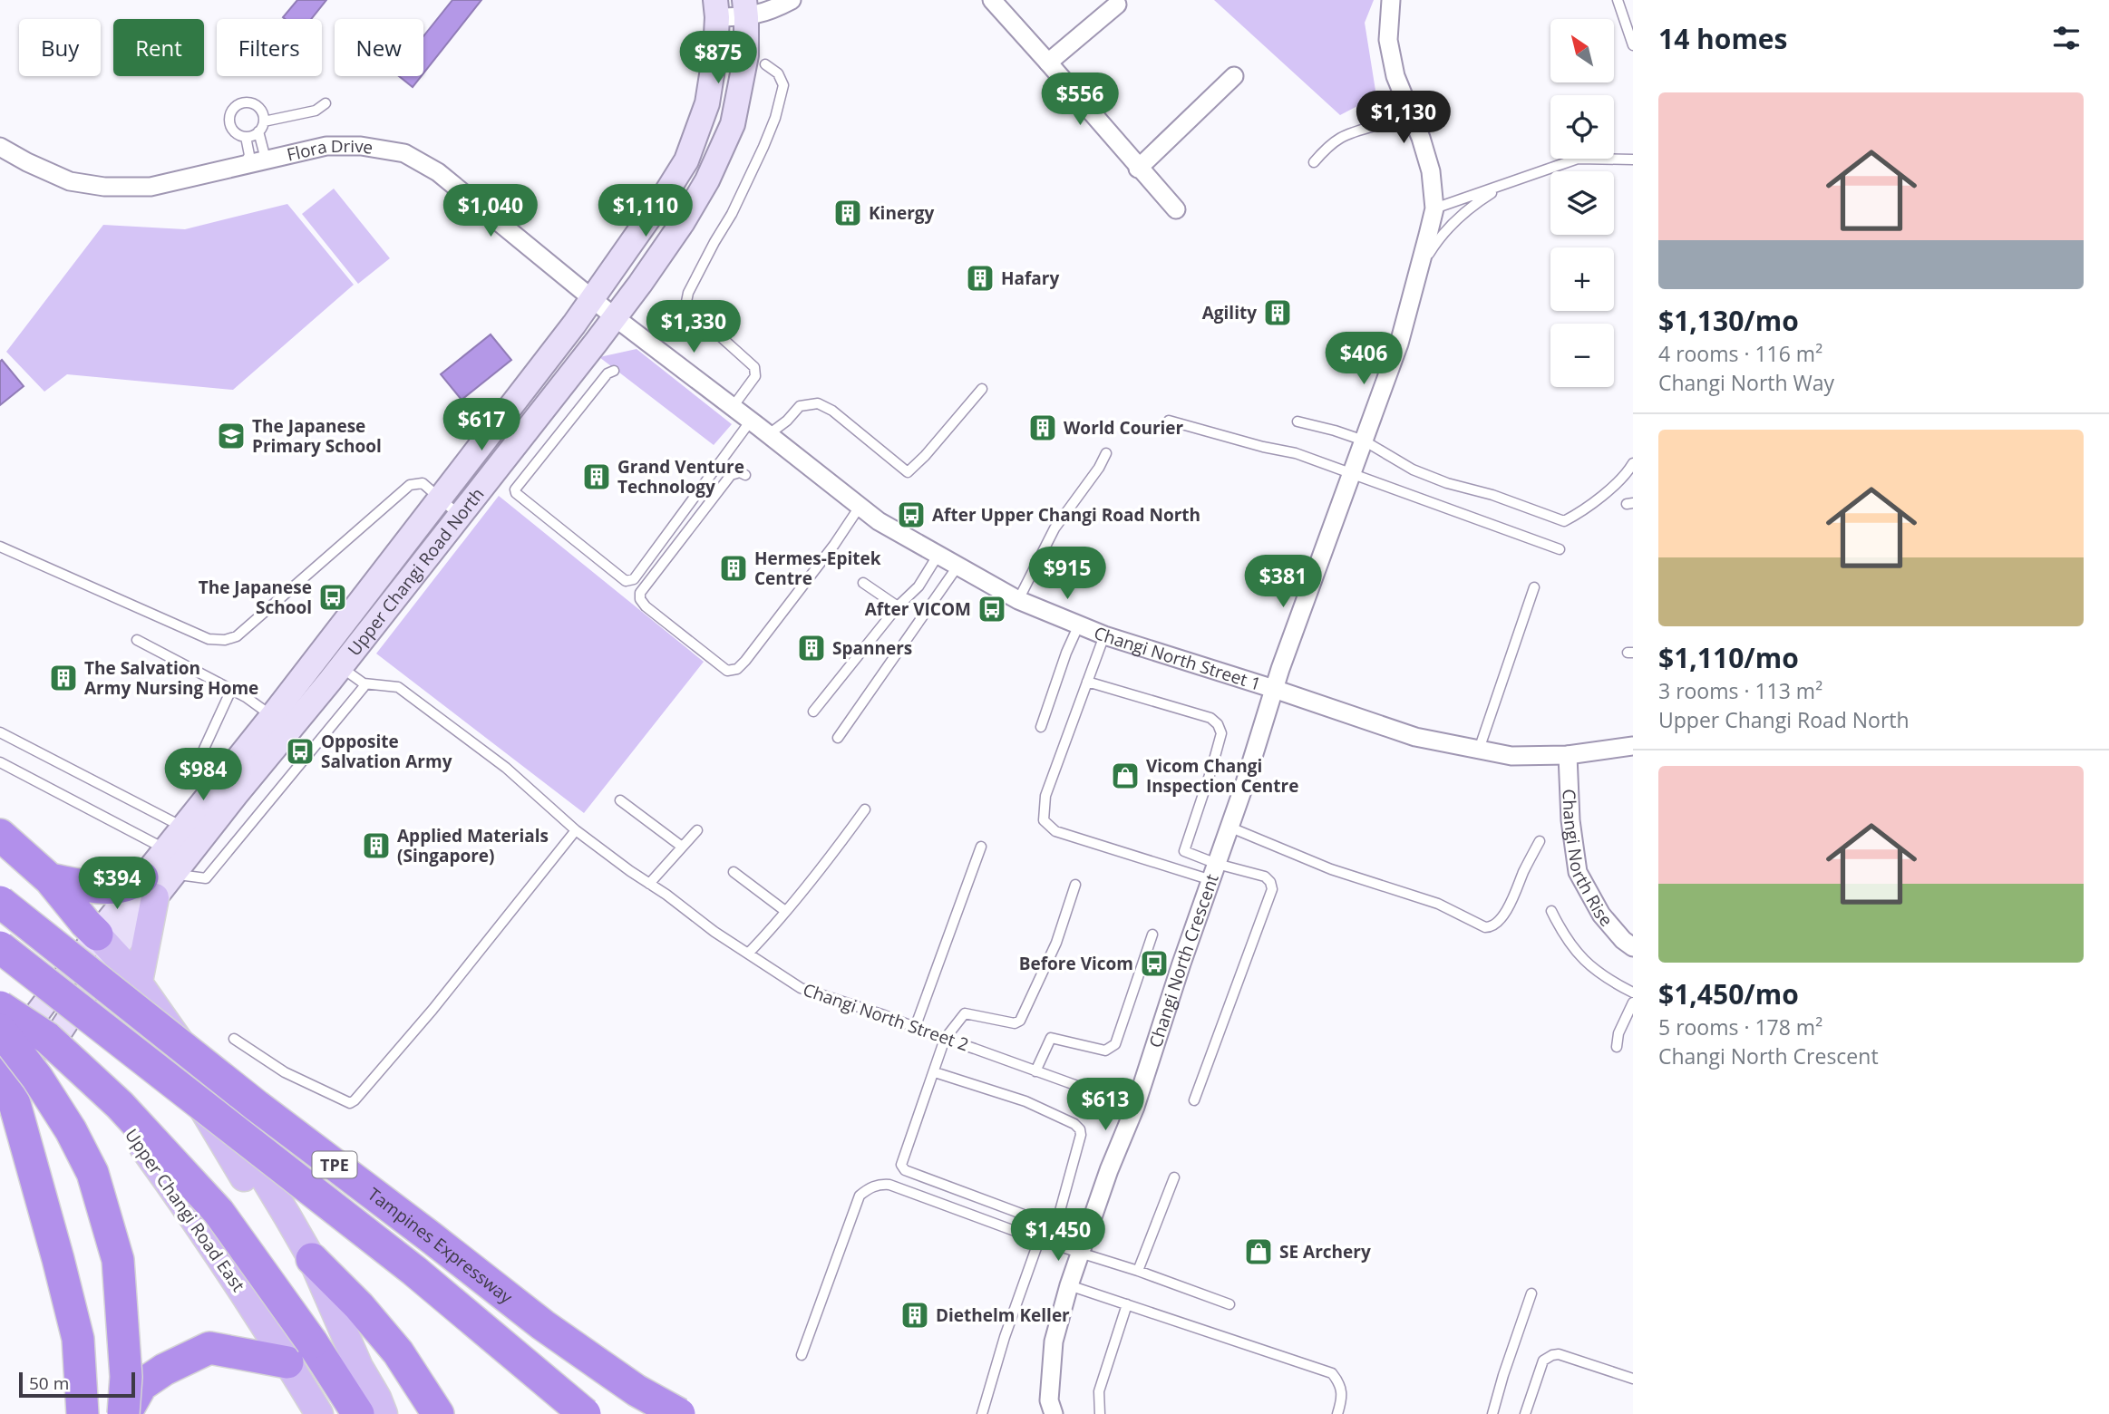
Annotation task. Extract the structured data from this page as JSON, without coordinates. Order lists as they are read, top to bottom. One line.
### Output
{"streets":{"highway":["TPE","Tampines Expressway"],"main road":["Upper Changi Road East"],"street":["Flora Drive","Upper Changi Road North","Changi North Street 1","Changi North Rise","Changi North Crescent"],"lane":["Changi North Street 2"]},"crossings":[["Flora Drive","Upper Changi Road North"],["Flora Drive","Changi North Street 1"],["Upper Changi Road North","Changi North Street 1"],["Upper Changi Road North","Upper Changi Road East"],["Changi North Street 1","Changi North Rise"],["Changi North Street 1","Changi North Crescent"],["Changi North Crescent","Changi North Street 2"]],"places":{"building":["Kinergy","Hafary","Agility","World Courier","Grand Venture Technology","Hermes-Epitek Centre","Spanners","The Salvation Army Nursing Home","Applied Materials (Singapore)","Diethelm Keller"],"school or university":["The Japanese Primary School"],"bus stop":["After Upper Changi Road North","The Japanese School","After VICOM","Opposite Salvation Army","Before Vicom"],"shop":["Vicom Changi Inspection Centre","SE Archery"]},"scale_bar":"50 m","north":"top left","page":{"heading":"14 homes","map_buttons":["+","−"],"chip":["Buy","Rent","Filters","New"],"price":["$875","$556","$1,130","$1,040","$1,110","$1,330","$406","$617","$915","$381","$984","$394","$613","$1,450"],"list":[{"name":"$1,130/mo","note":"4 rooms · 116 m² · Changi North Way"},{"name":"$1,110/mo","note":"3 rooms · 113 m² · Upper Changi Road North"},{"name":"$1,450/mo","note":"5 rooms · 178 m² · Changi North Crescent"}],"scale":"50 m"}}
